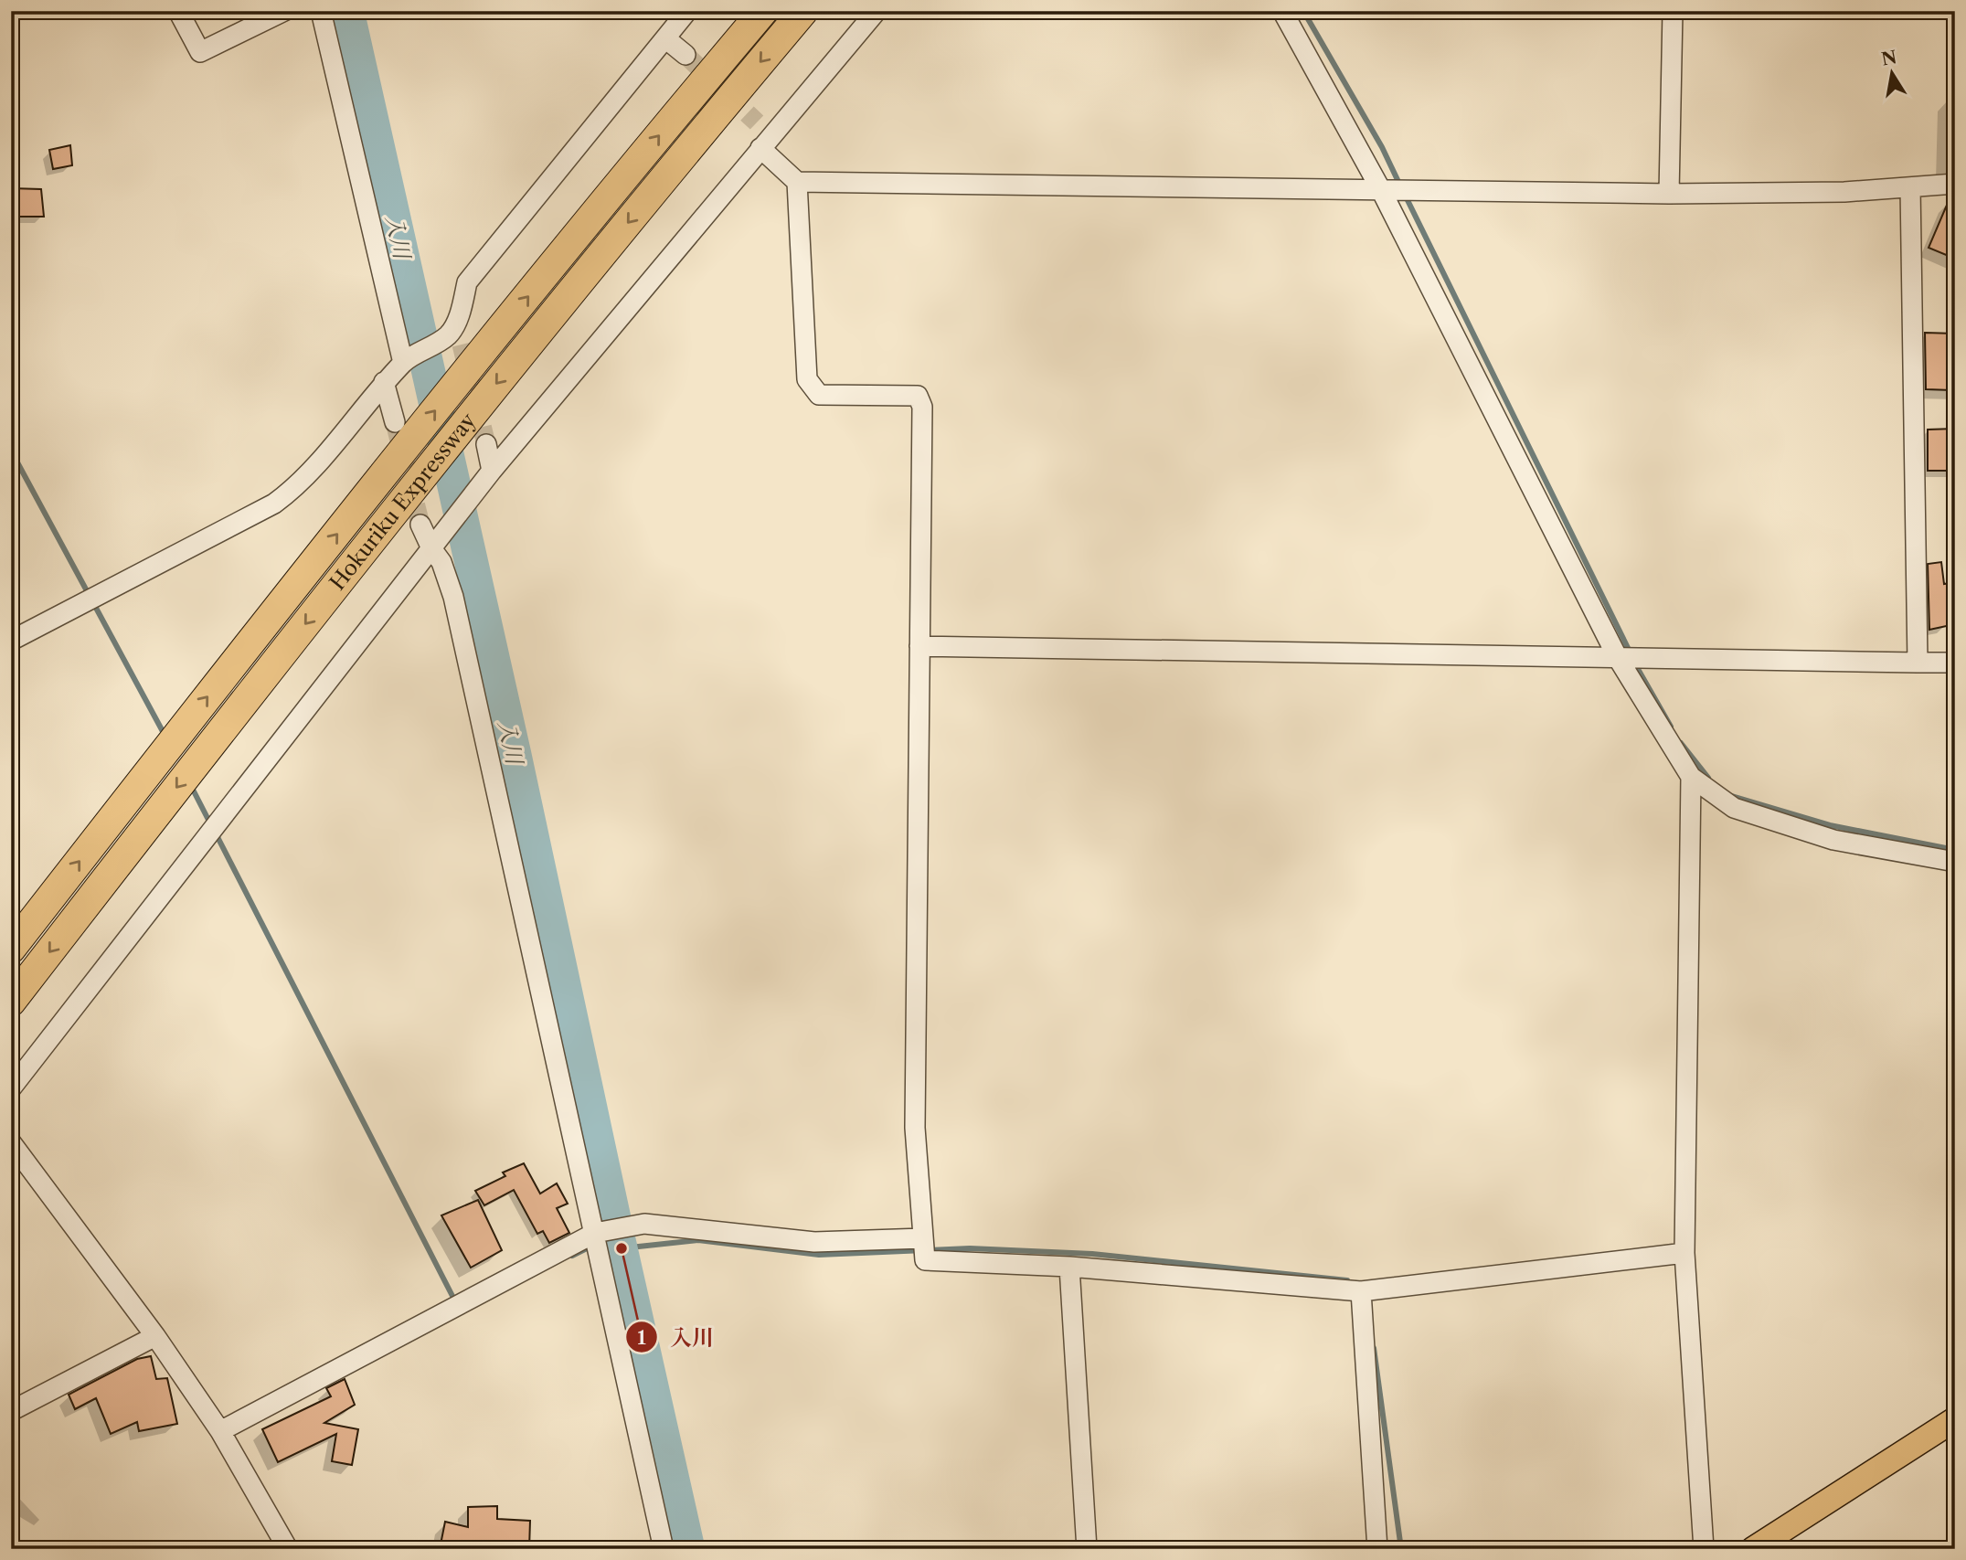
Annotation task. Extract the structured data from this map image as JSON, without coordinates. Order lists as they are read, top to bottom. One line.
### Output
{"streets":{"highway":["Hokuriku Expressway"]},"water":["入川"],"places":["入川"],"north":"top"}
